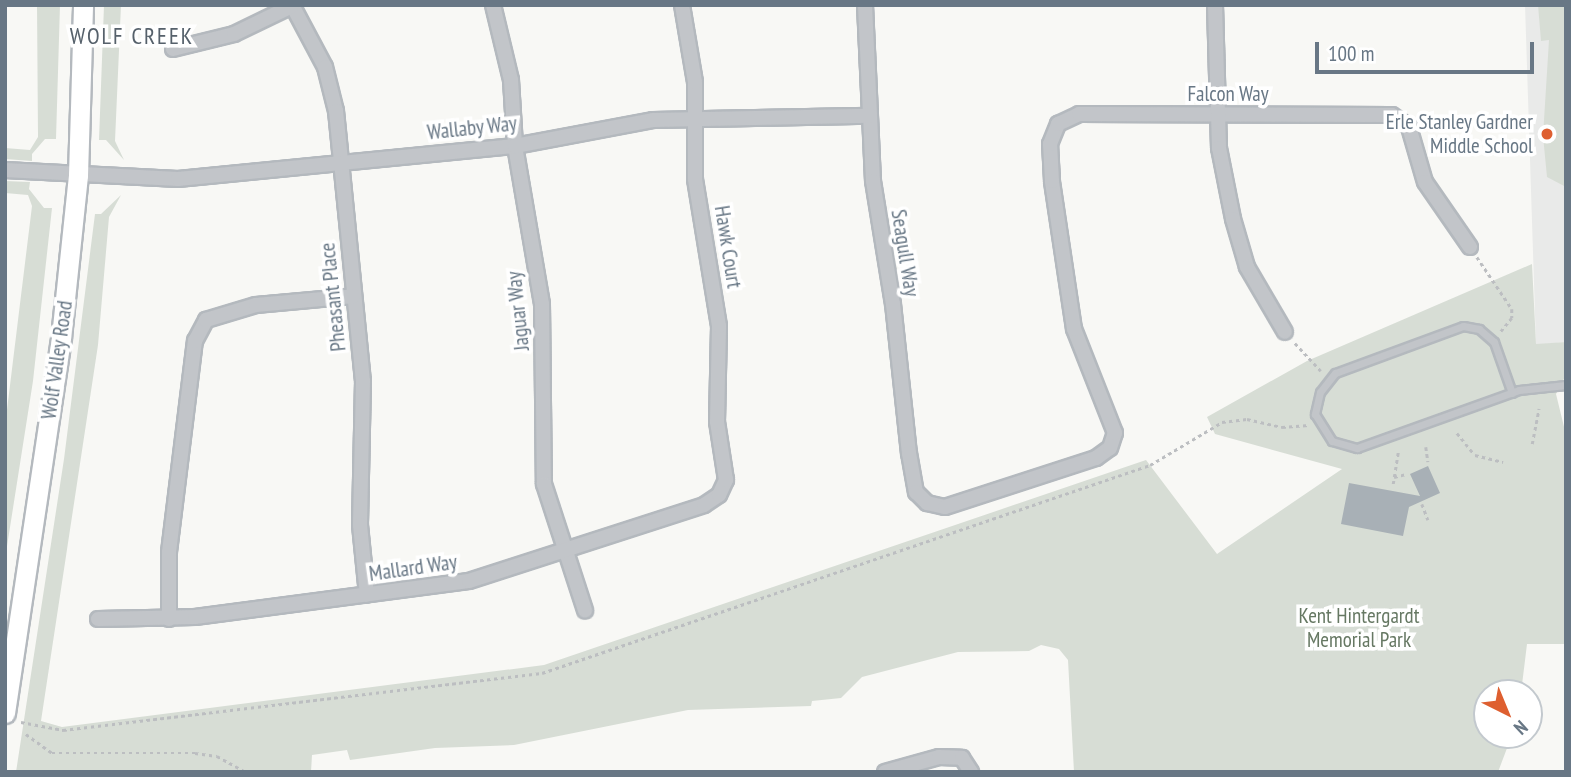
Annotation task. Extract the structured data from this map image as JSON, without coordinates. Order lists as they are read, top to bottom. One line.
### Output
{"streets":{"main road":["Wolf Valley Road"],"street":["Falcon Way","Wallaby Way","Hawk Court","Seagull Way","Pheasant Place","Jaguar Way","Mallard Way"]},"crossings":[["Falcon Way","Seagull Way"],["Wallaby Way","Hawk Court"],["Wallaby Way","Seagull Way"],["Wallaby Way","Pheasant Place"],["Wallaby Way","Jaguar Way"],["Wallaby Way","Wolf Valley Road"],["Hawk Court","Mallard Way"],["Pheasant Place","Mallard Way"],["Jaguar Way","Mallard Way"]],"districts":["WOLF CREEK"],"parks":["Kent Hintergardt Memorial Park"],"places":["Erle Stanley Gardner Middle School"],"scale_bar":"100 m","north":"bottom right"}
